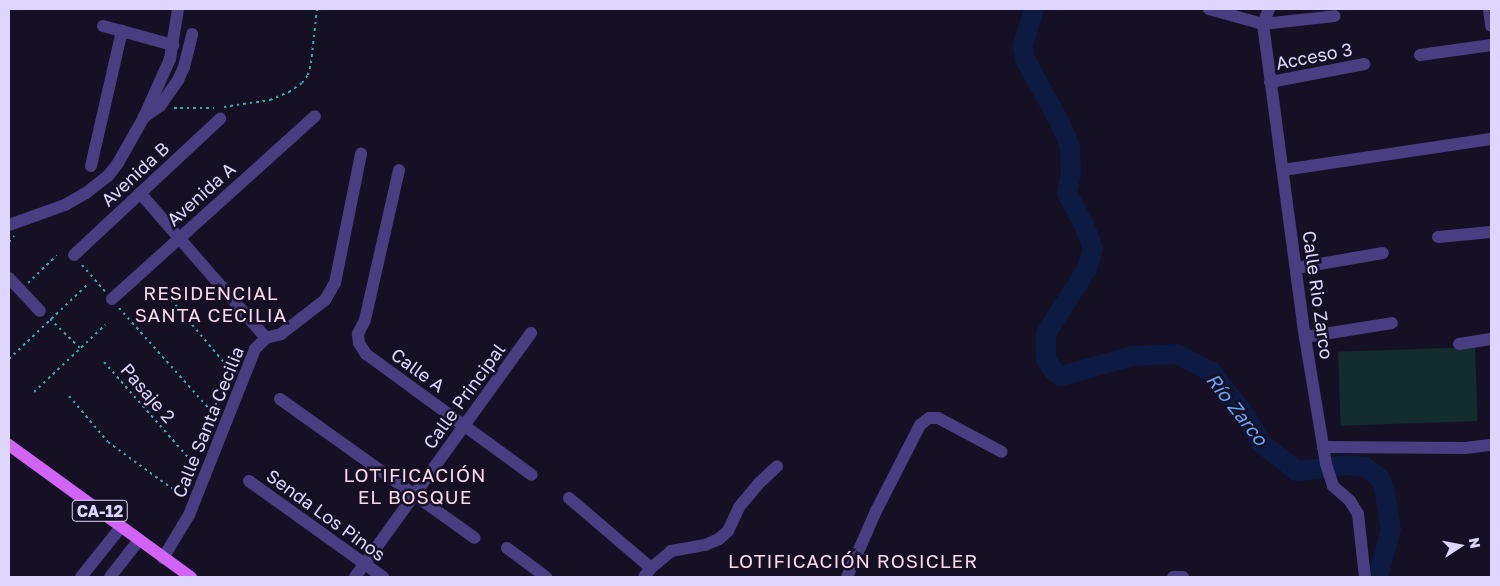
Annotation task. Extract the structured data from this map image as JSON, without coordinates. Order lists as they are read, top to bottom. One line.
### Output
{"streets":{"main road":["CA-12"],"street":["Acceso 3","Avenida B","Avenida A","Calle Rio Zarco","Calle A","Calle Principal","Calle Santa Cecilia","Senda Los Pinos"],"path":["Pasaje 2"]},"crossings":[["Acceso 3","Calle Rio Zarco"],["Calle A","Calle Principal"],["Calle Principal","Senda Los Pinos"],["Calle Santa Cecilia","CA-12"]],"districts":["RESIDENCIAL SANTA CECILIA","LOTIFICACIÓN EL BOSQUE","LOTIFICACIÓN ROSICLER"],"water":["Río Zarco"],"north":"right"}
